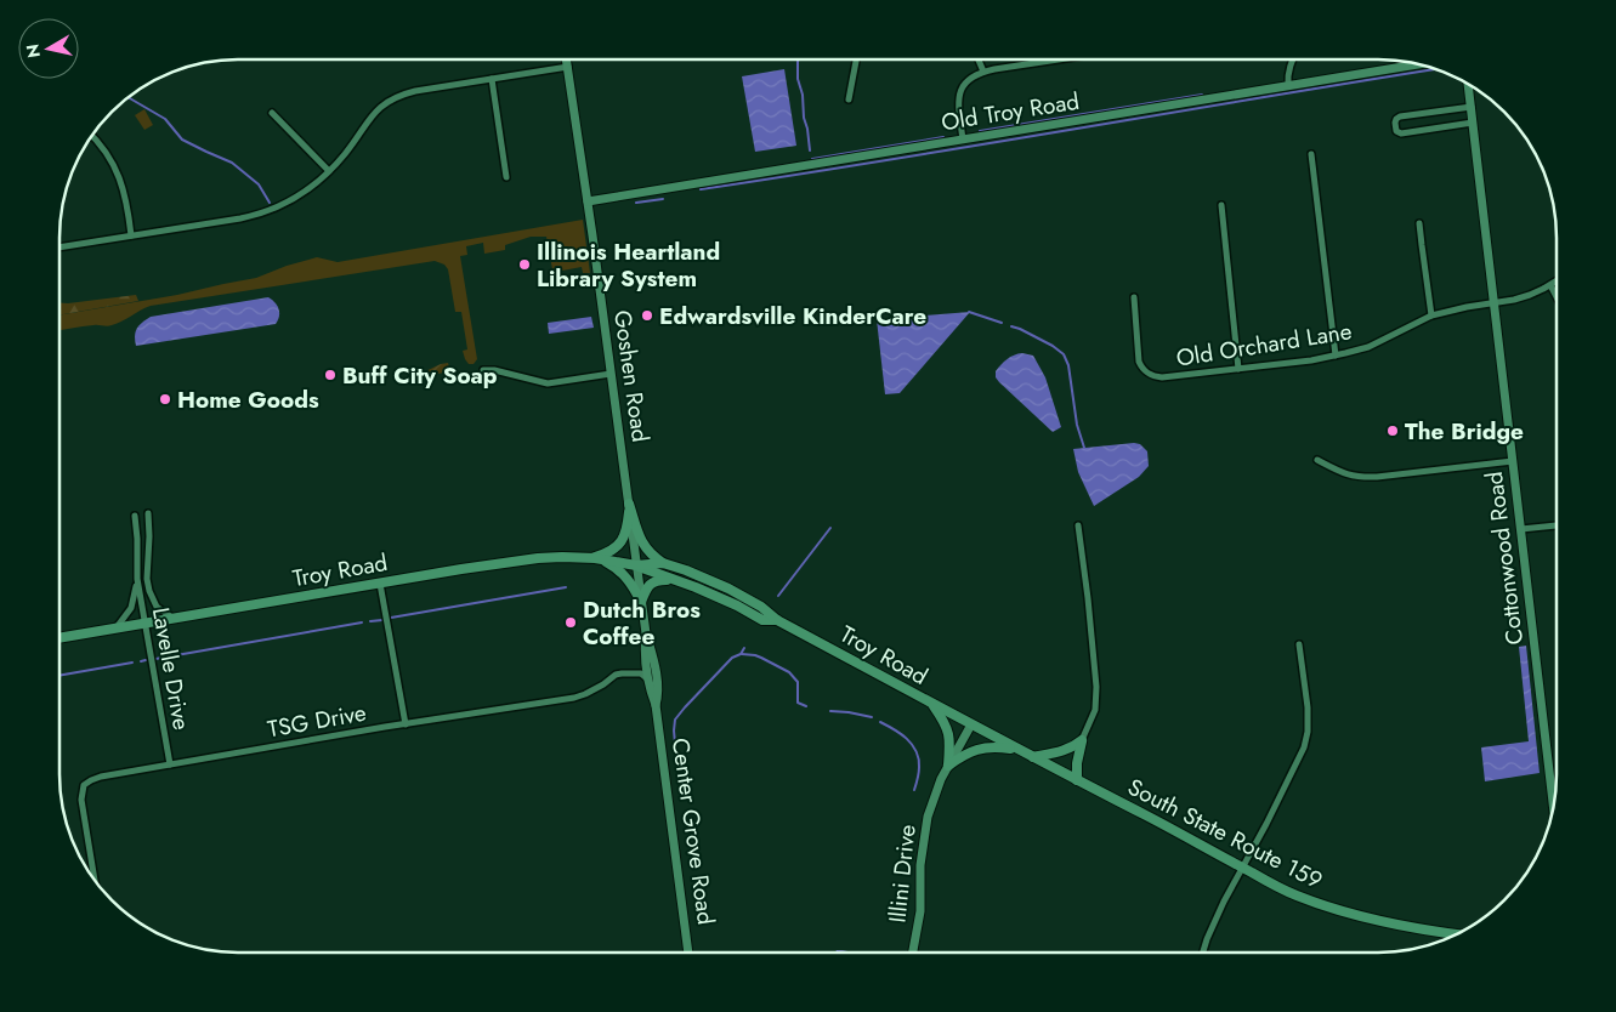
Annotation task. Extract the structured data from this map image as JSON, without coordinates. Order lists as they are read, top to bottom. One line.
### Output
{"streets":{"main road":["Troy Road","South State Route 159"],"street":["Old Troy Road","Old Orchard Lane","Goshen Road","Cottonwood Road","Lavelle Drive","TSG Drive","Center Grove Road","Illini Drive"]},"crossings":[["Old Troy Road","Goshen Road"],["Old Orchard Lane","Cottonwood Road"],["Goshen Road","Troy Road"],["Goshen Road","Center Grove Road"],["Troy Road","Lavelle Drive"],["Troy Road","Center Grove Road"],["Troy Road","South State Route 159"],["Troy Road","Illini Drive"],["Lavelle Drive","TSG Drive"],["TSG Drive","Center Grove Road"],["South State Route 159","Illini Drive"]],"places":["Illinois Heartland Library System","Edwardsville KinderCare","Buff City Soap","Home Goods","The Bridge","Dutch Bros Coffee"],"north":"left"}
